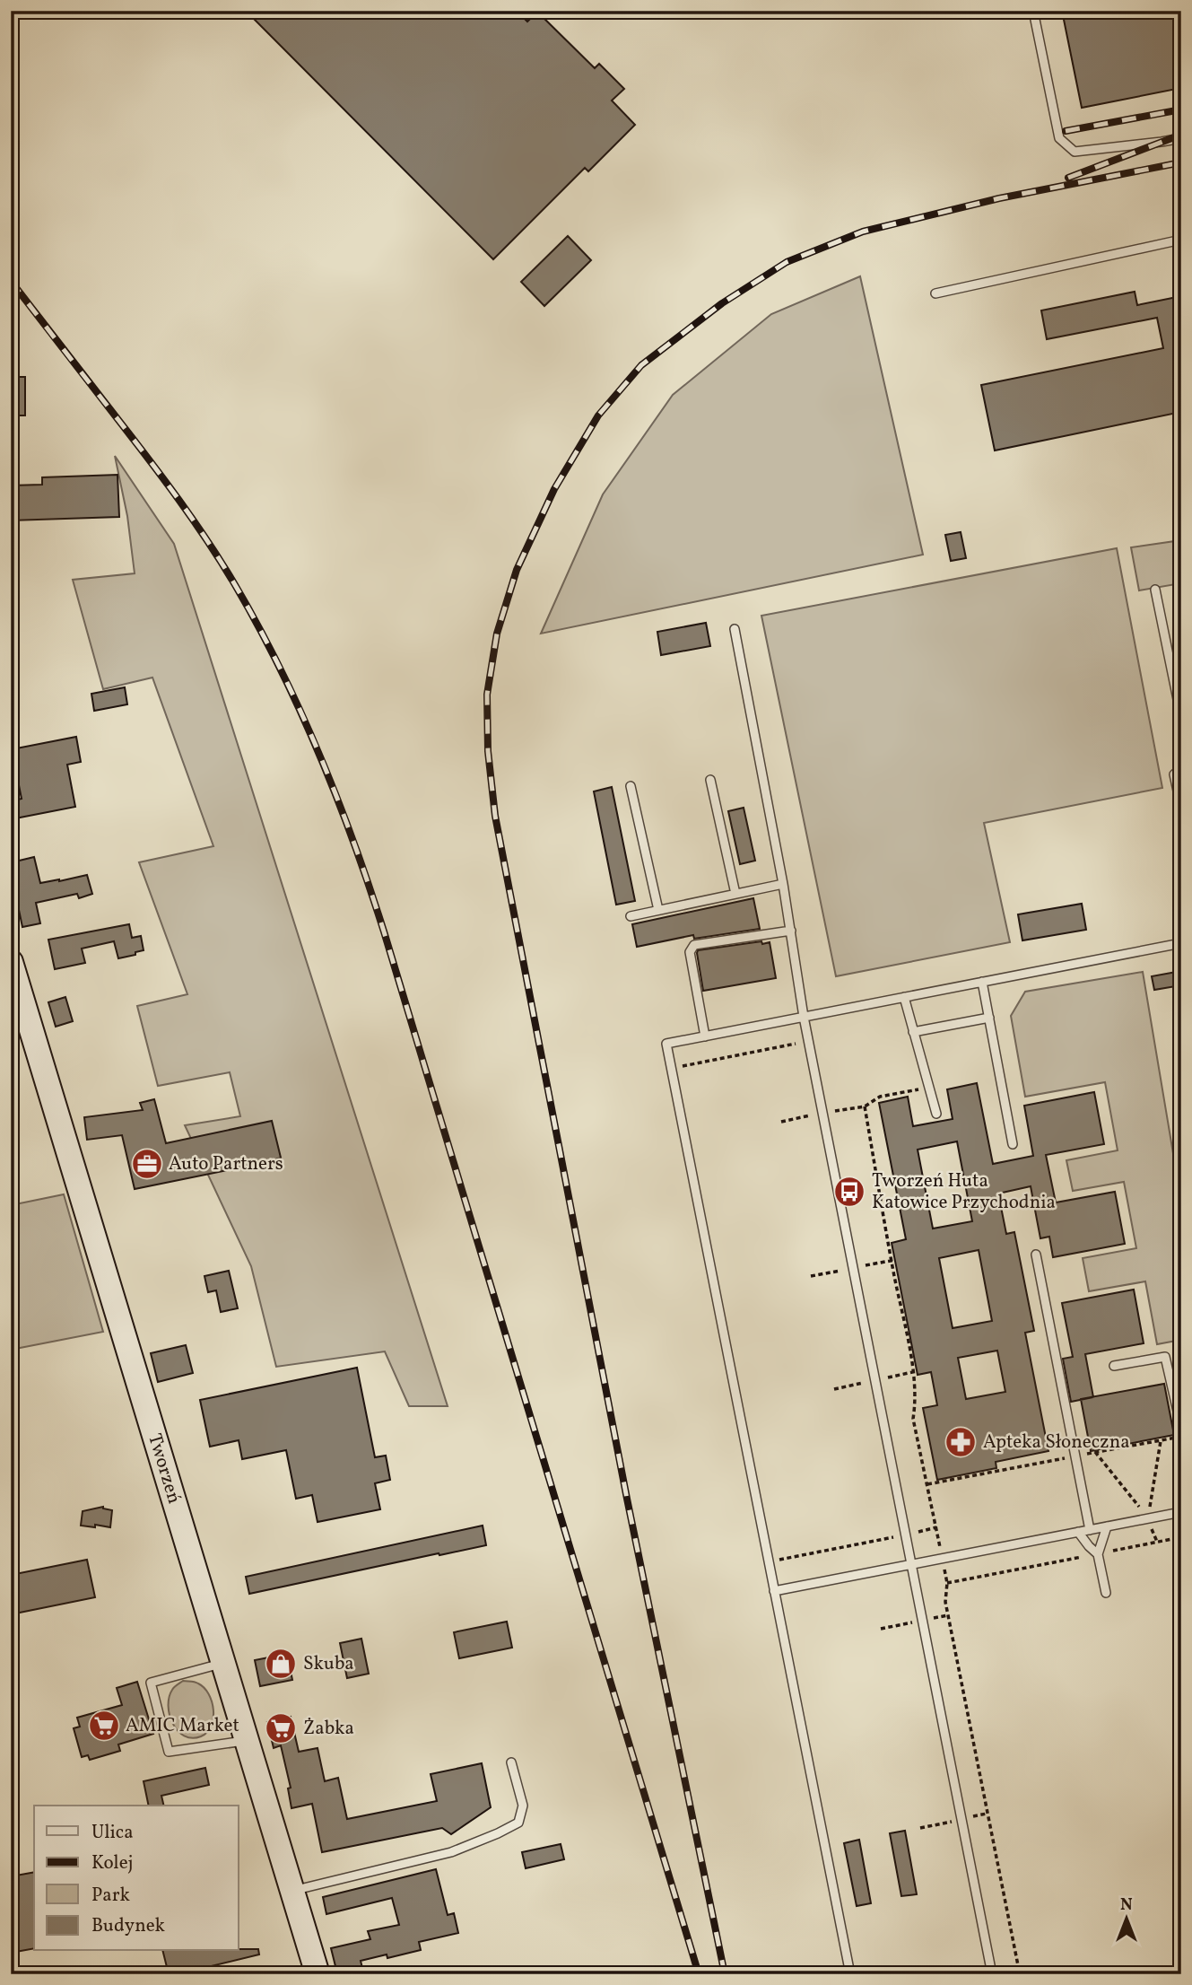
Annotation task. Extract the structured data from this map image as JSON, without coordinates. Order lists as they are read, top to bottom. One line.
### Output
{"streets":{"street":["Tworzeń"]},"places":{"office":["Auto Partners"],"bus stop":["Tworzeń Huta Katowice Przychodnia"],"pharmacy":["Apteka Słoneczna"],"shop":["Skuba"],"supermarket":["AMIC Market","Żabka"]},"legend":["Ulica","Kolej","Park","Budynek"],"north":"top"}
